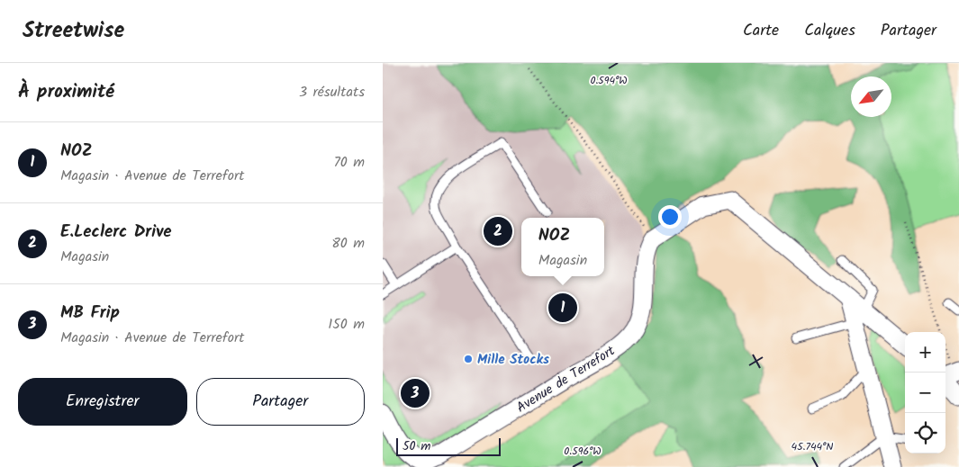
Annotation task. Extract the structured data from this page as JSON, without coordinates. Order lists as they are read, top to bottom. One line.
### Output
{"streets":{"street":["Avenue de Terrefort"]},"places":["Mille Stocks"],"scale_bar":"50 m","north":"bottom left","page":{"header":"Streetwise","nav":["Carte","Calques","Partager"],"heading":["À proximité","3 résultats"],"list":[{"mark":"1","name":"NOZ","note":"Magasin · Avenue de Terrefort","value":"70 m"},{"mark":"2","name":"E.Leclerc Drive","note":"Magasin","value":"80 m"},{"mark":"3","name":"MB Frip","note":"Magasin · Avenue de Terrefort","value":"150 m"}],"pins":["2","1","3"],"popup":["NOZ","Magasin"],"map_buttons":["+","−"],"buttons":["Enregistrer","Partager"],"scale":"50 m"},"coordinates":["0.594°W","45.744°N","0.596°W"]}
